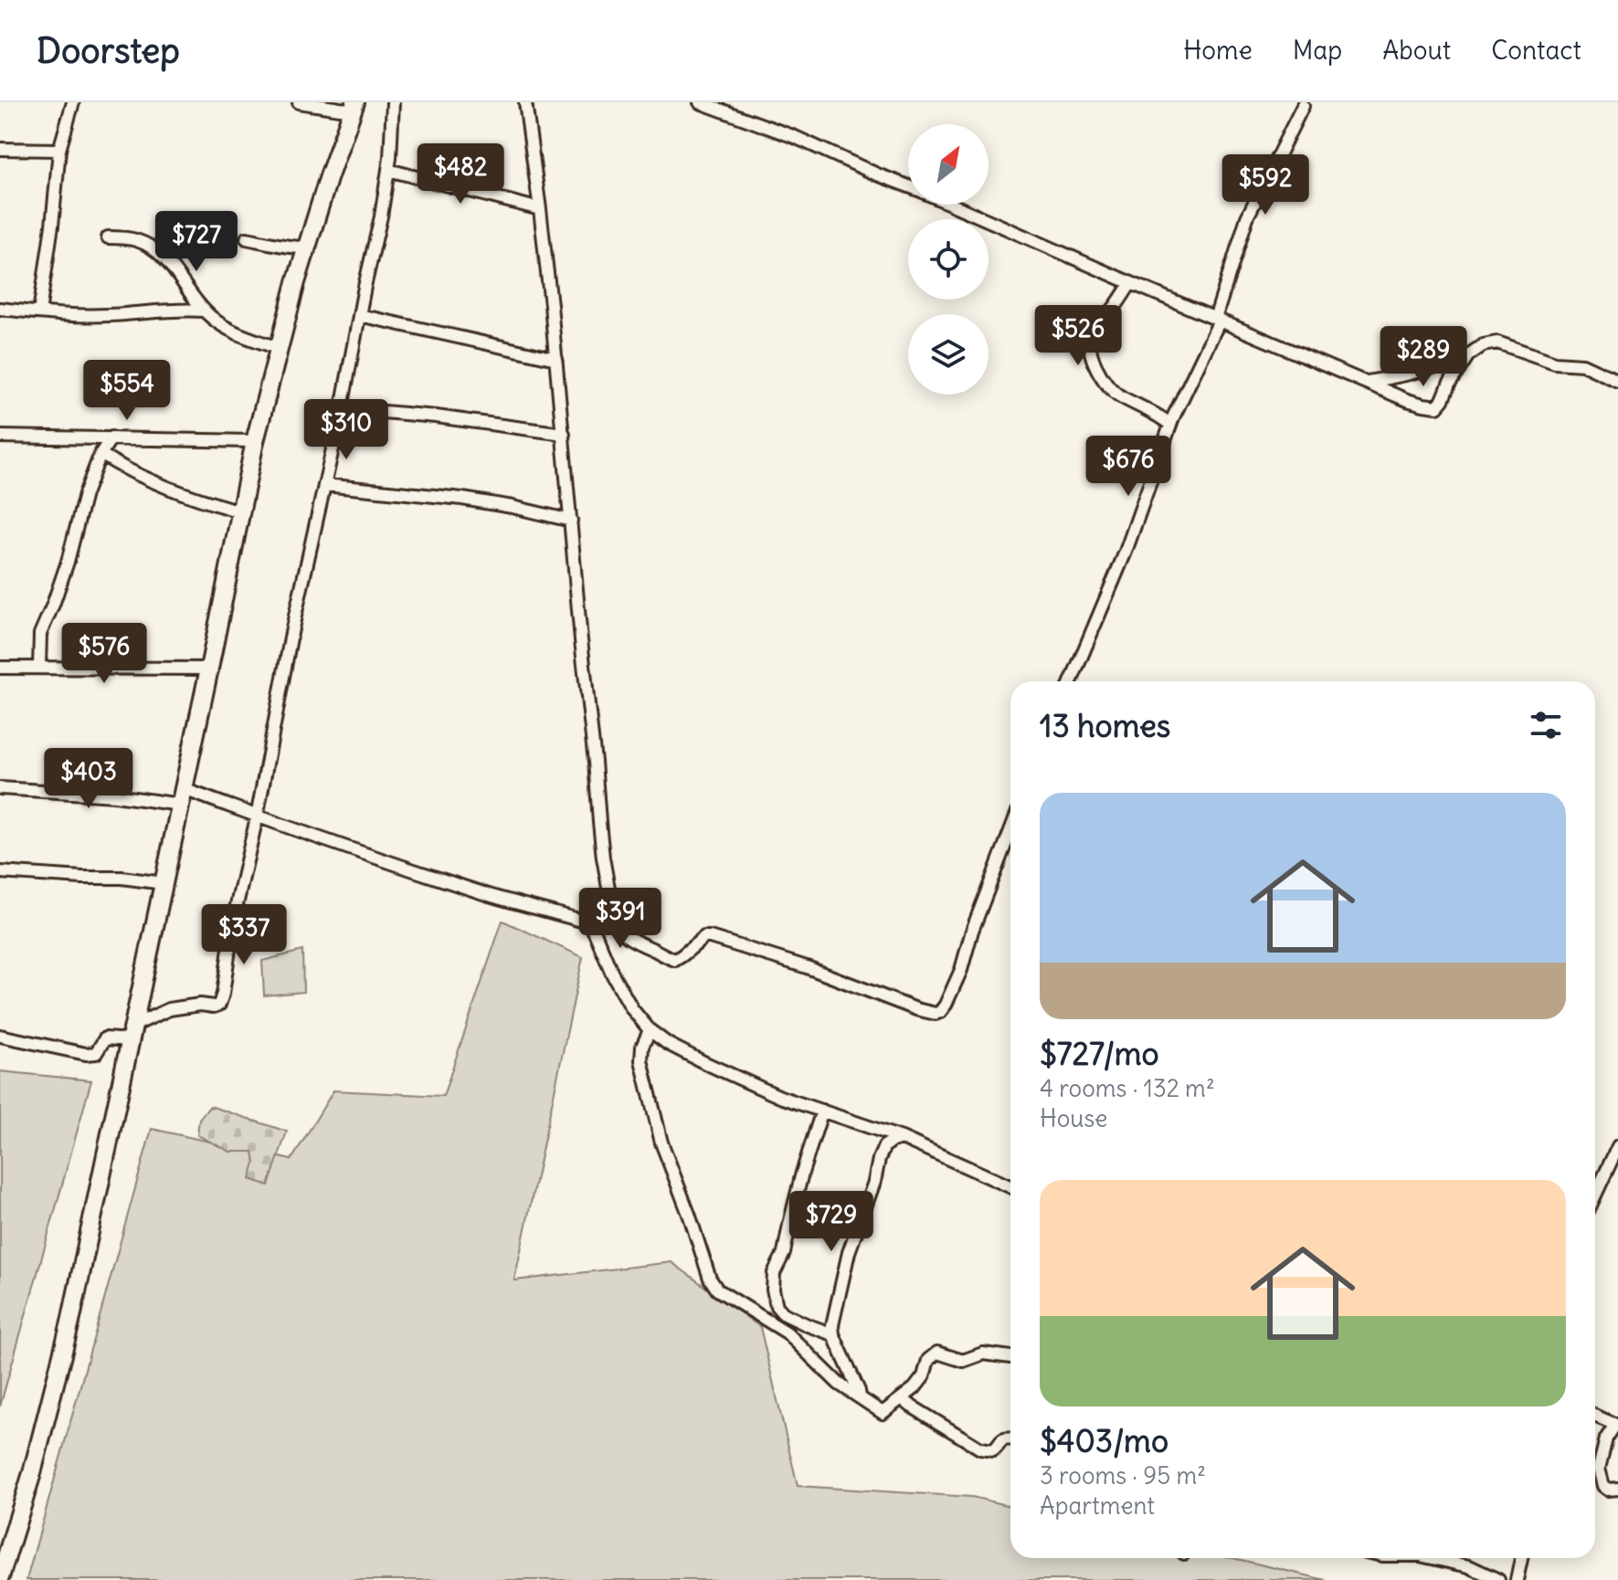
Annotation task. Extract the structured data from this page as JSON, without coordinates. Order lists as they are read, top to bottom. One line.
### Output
{"north":"top right","page":{"header":"Doorstep","nav":["Home","Map","About","Contact"],"price":["$482","$592","$727","$526","$289","$554","$310","$676","$576","$403","$391","$337","$729"],"heading":"13 homes","list":[{"name":"$727/mo","note":"4 rooms · 132 m² · House"},{"name":"$403/mo","note":"3 rooms · 95 m² · Apartment"}]}}
